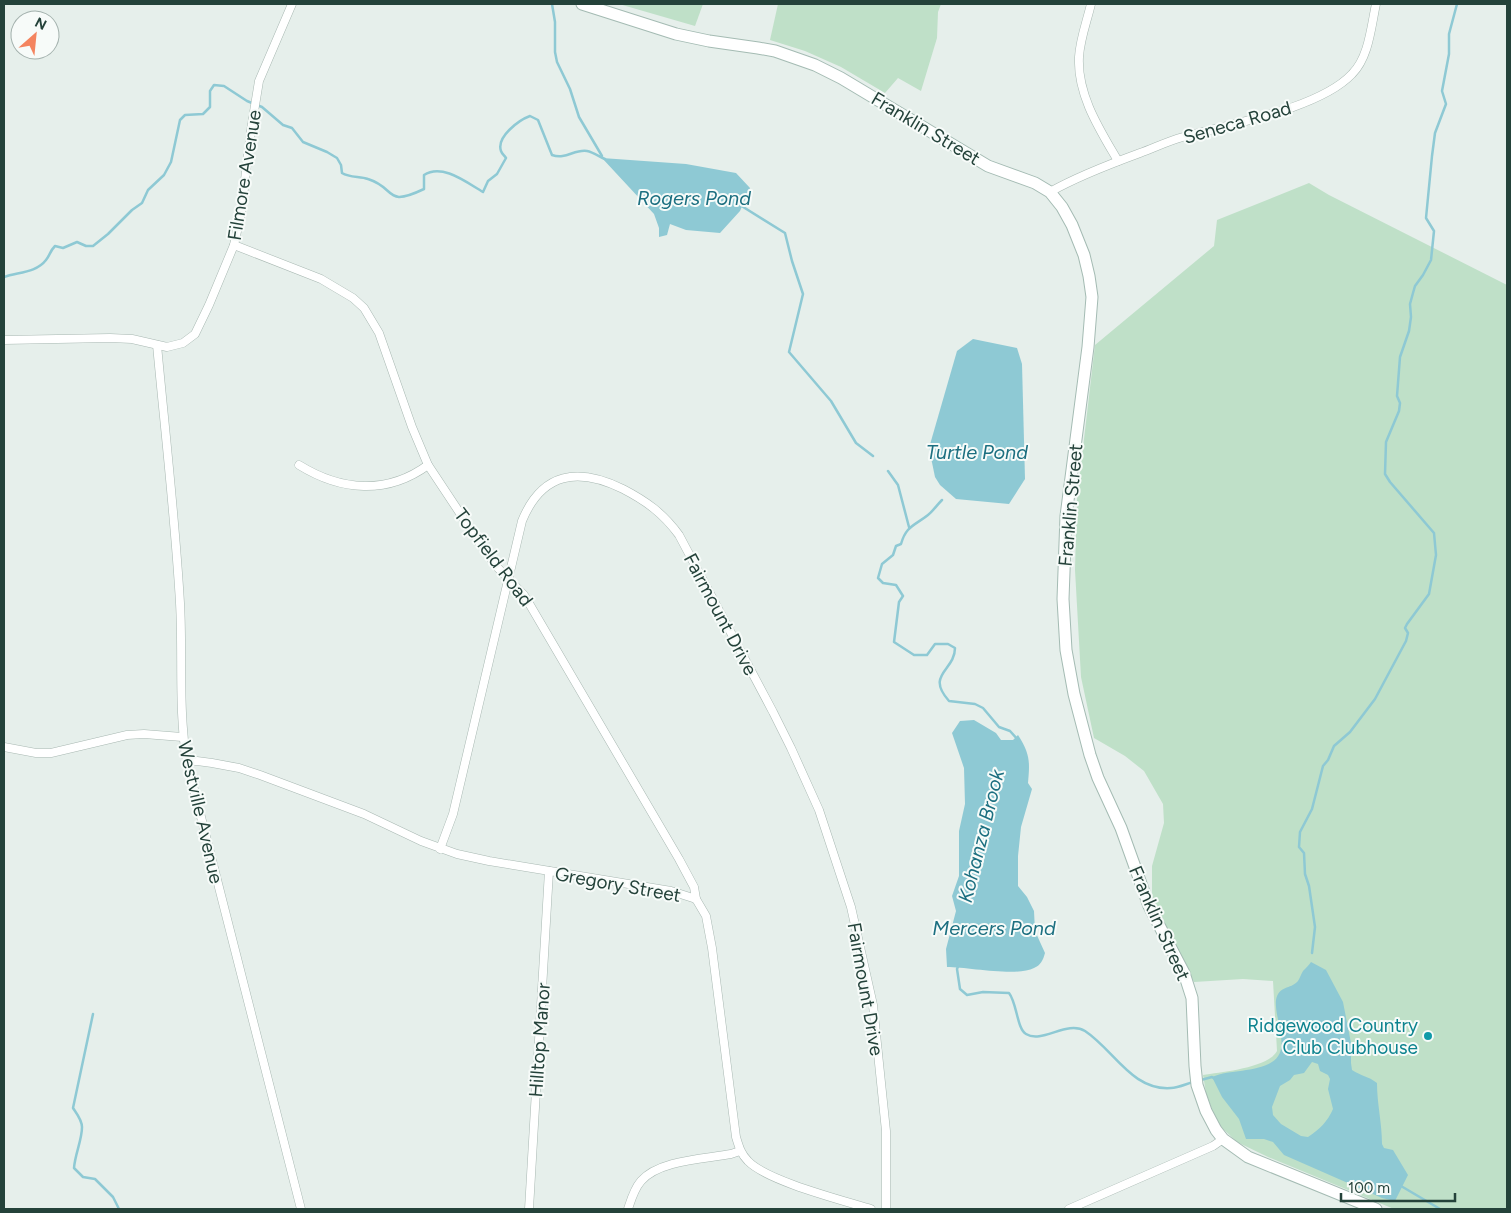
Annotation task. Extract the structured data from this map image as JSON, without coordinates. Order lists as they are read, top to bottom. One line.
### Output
{"streets":{"main road":["Franklin Street"],"street":["Seneca Road","Filmore Avenue","Topfield Road","Fairmount Drive","Westville Avenue","Gregory Street","Hilltop Manor"]},"crossings":[["Seneca Road","Franklin Street"],["Filmore Avenue","Topfield Road"],["Filmore Avenue","Westville Avenue"],["Topfield Road","Fairmount Drive"],["Topfield Road","Gregory Street"],["Fairmount Drive","Gregory Street"],["Westville Avenue","Gregory Street"],["Gregory Street","Hilltop Manor"]],"water":["Rogers Pond","Turtle Pond","Kohanza Brook","Mercers Pond"],"places":["Ridgewood Country Club Clubhouse"],"scale_bar":"100 m","north":"top right"}
